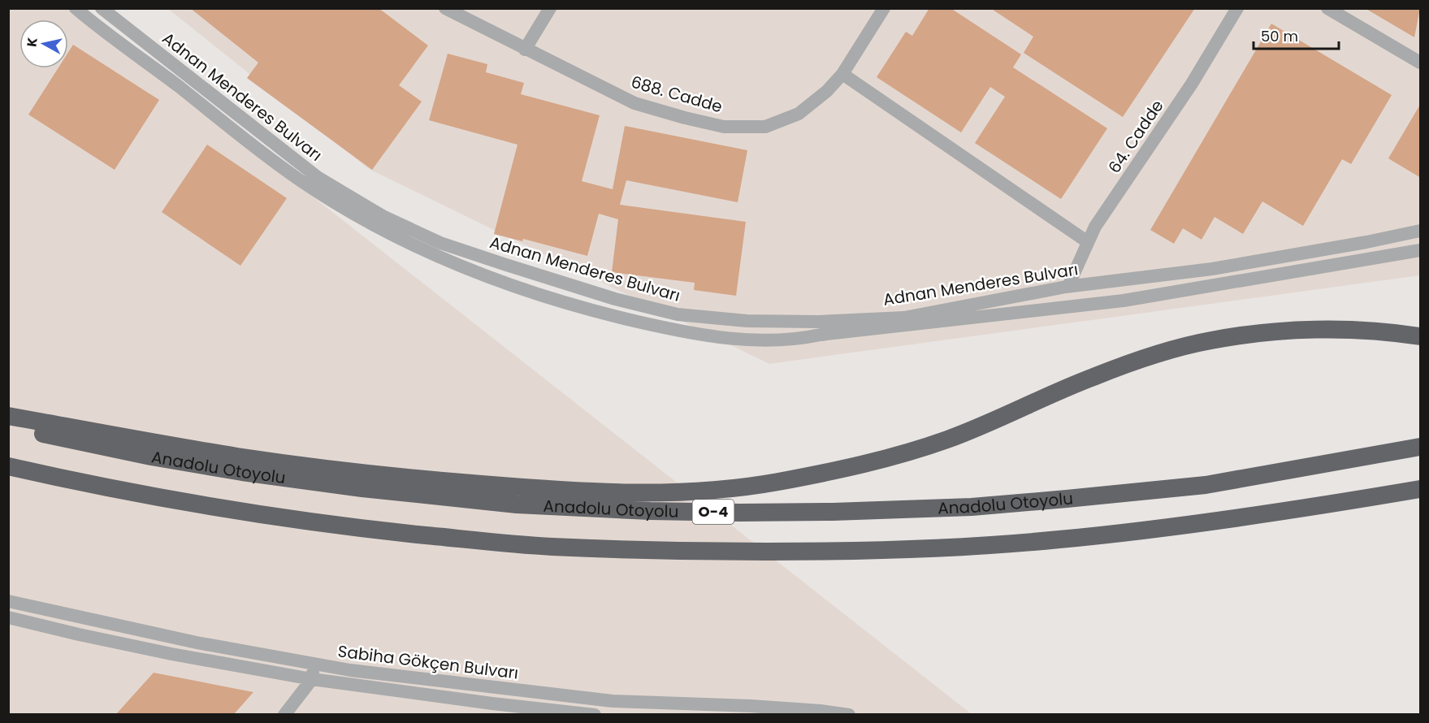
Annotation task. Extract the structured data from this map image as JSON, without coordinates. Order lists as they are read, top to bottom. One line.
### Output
{"streets":{"highway":["Anadolu Otoyolu","O-4"],"street":["688. Cadde","Adnan Menderes Bulvarı","64. Cadde","Sabiha Gökçen Bulvarı"]},"crossings":[["Adnan Menderes Bulvarı","64. Cadde"]],"scale_bar":"50 m","north":"left"}
